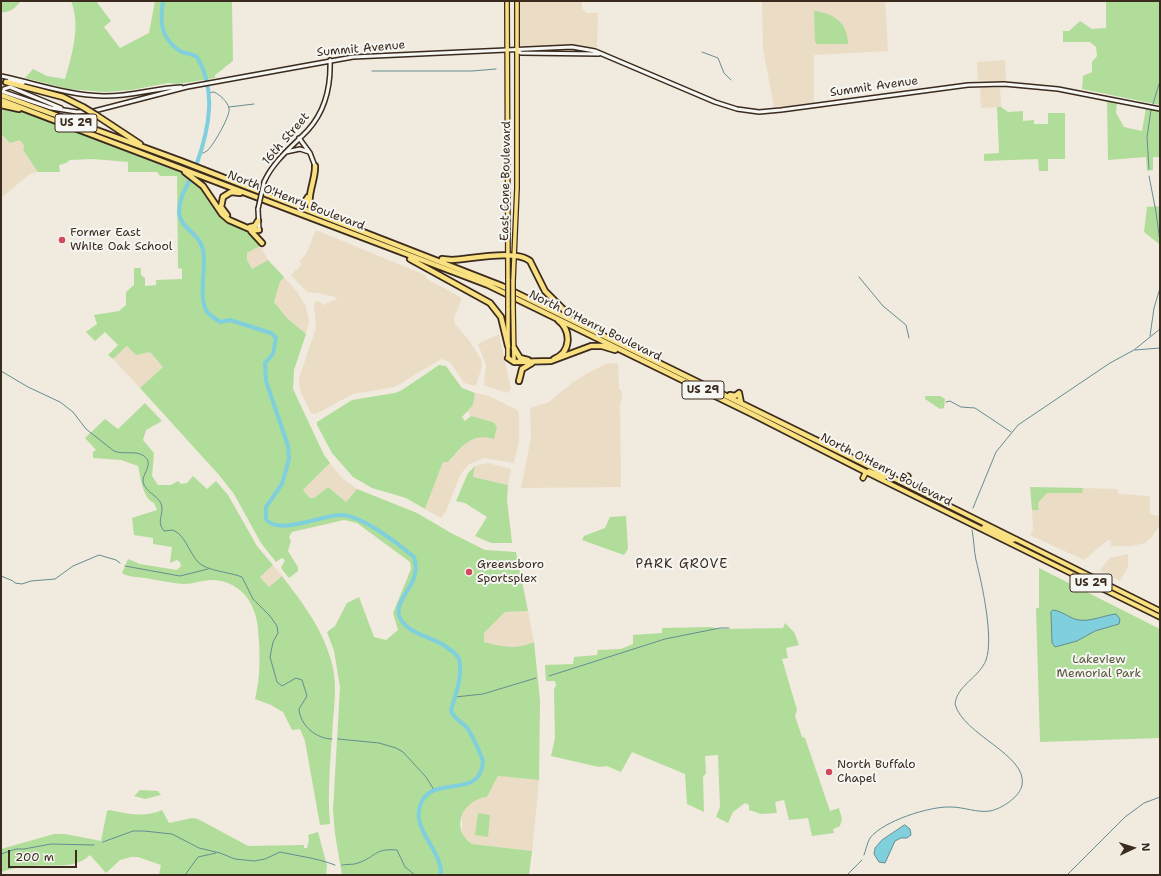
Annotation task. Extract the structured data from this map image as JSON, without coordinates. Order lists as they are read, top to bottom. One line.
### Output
{"streets":{"highway":["US 29","North O'Henry Boulevard"],"main road":["Summit Avenue","16th Street","East Cone Boulevard"]},"crossings":[["Summit Avenue","16th Street"],["Summit Avenue","East Cone Boulevard"]],"districts":["PARK GROVE"],"parks":["Lakeview Memorial Park"],"places":["Former East White Oak School","Greensboro Sportsplex","North Buffalo Chapel"],"scale_bar":"200 m","north":"right"}
